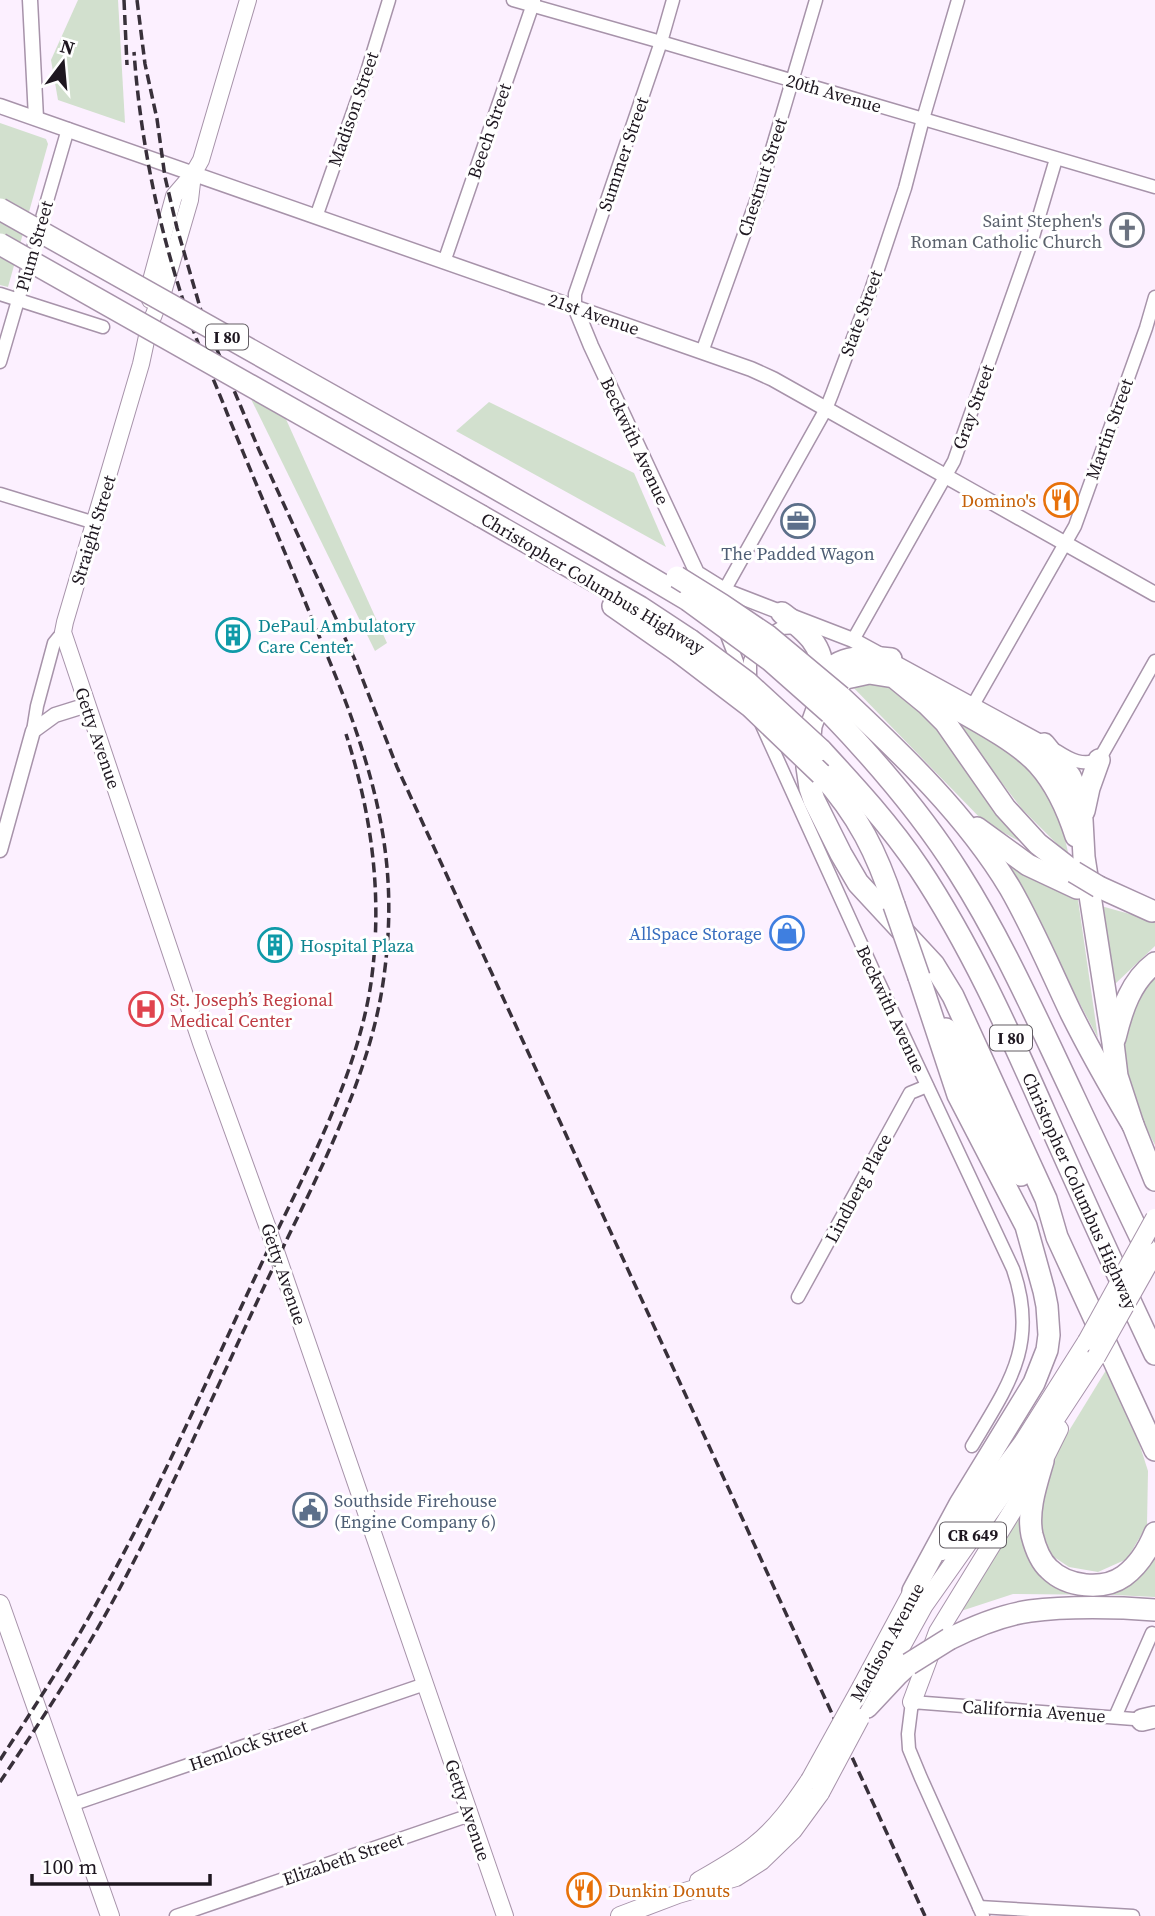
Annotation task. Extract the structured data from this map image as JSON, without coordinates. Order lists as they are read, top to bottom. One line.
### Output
{"streets":{"highway":["I 80","Christopher Columbus Highway"],"main road":["Straight Street","Getty Avenue","CR 649","Madison Avenue"],"street":["20th Avenue","Madison Street","Beech Street","Summer Street","Chestnut Street","Plum Street","State Street","21st Avenue","Gray Street","Martin Street","Beckwith Avenue","Lindberg Place","California Avenue","Hemlock Street","Elizabeth Street"]},"crossings":[["20th Avenue","Beech Street"],["20th Avenue","Summer Street"],["20th Avenue","Chestnut Street"],["20th Avenue","State Street"],["20th Avenue","Gray Street"],["Madison Street","21st Avenue"],["Beech Street","21st Avenue"],["Summer Street","21st Avenue"],["Summer Street","Beckwith Avenue"],["Chestnut Street","21st Avenue"],["Plum Street","21st Avenue"],["State Street","21st Avenue"],["State Street","Beckwith Avenue"],["21st Avenue","Gray Street"],["21st Avenue","Martin Street"],["21st Avenue","Beckwith Avenue"],["21st Avenue","Straight Street"],["Beckwith Avenue","Lindberg Place"],["Straight Street","Getty Avenue"],["Getty Avenue","Hemlock Street"],["Getty Avenue","Elizabeth Street"]],"places":{"church":["Saint Stephen's Roman Catholic Church"],"restaurant":["Domino's","Dunkin Donuts"],"office":["The Padded Wagon"],"building":["DePaul Ambulatory Care Center","Hospital Plaza"],"shop":["AllSpace Storage"],"hospital":["St. Joseph’s Regional Medical Center"],"public building":["Southside Firehouse (Engine Company 6)"]},"scale_bar":"100 m","north":"top"}
